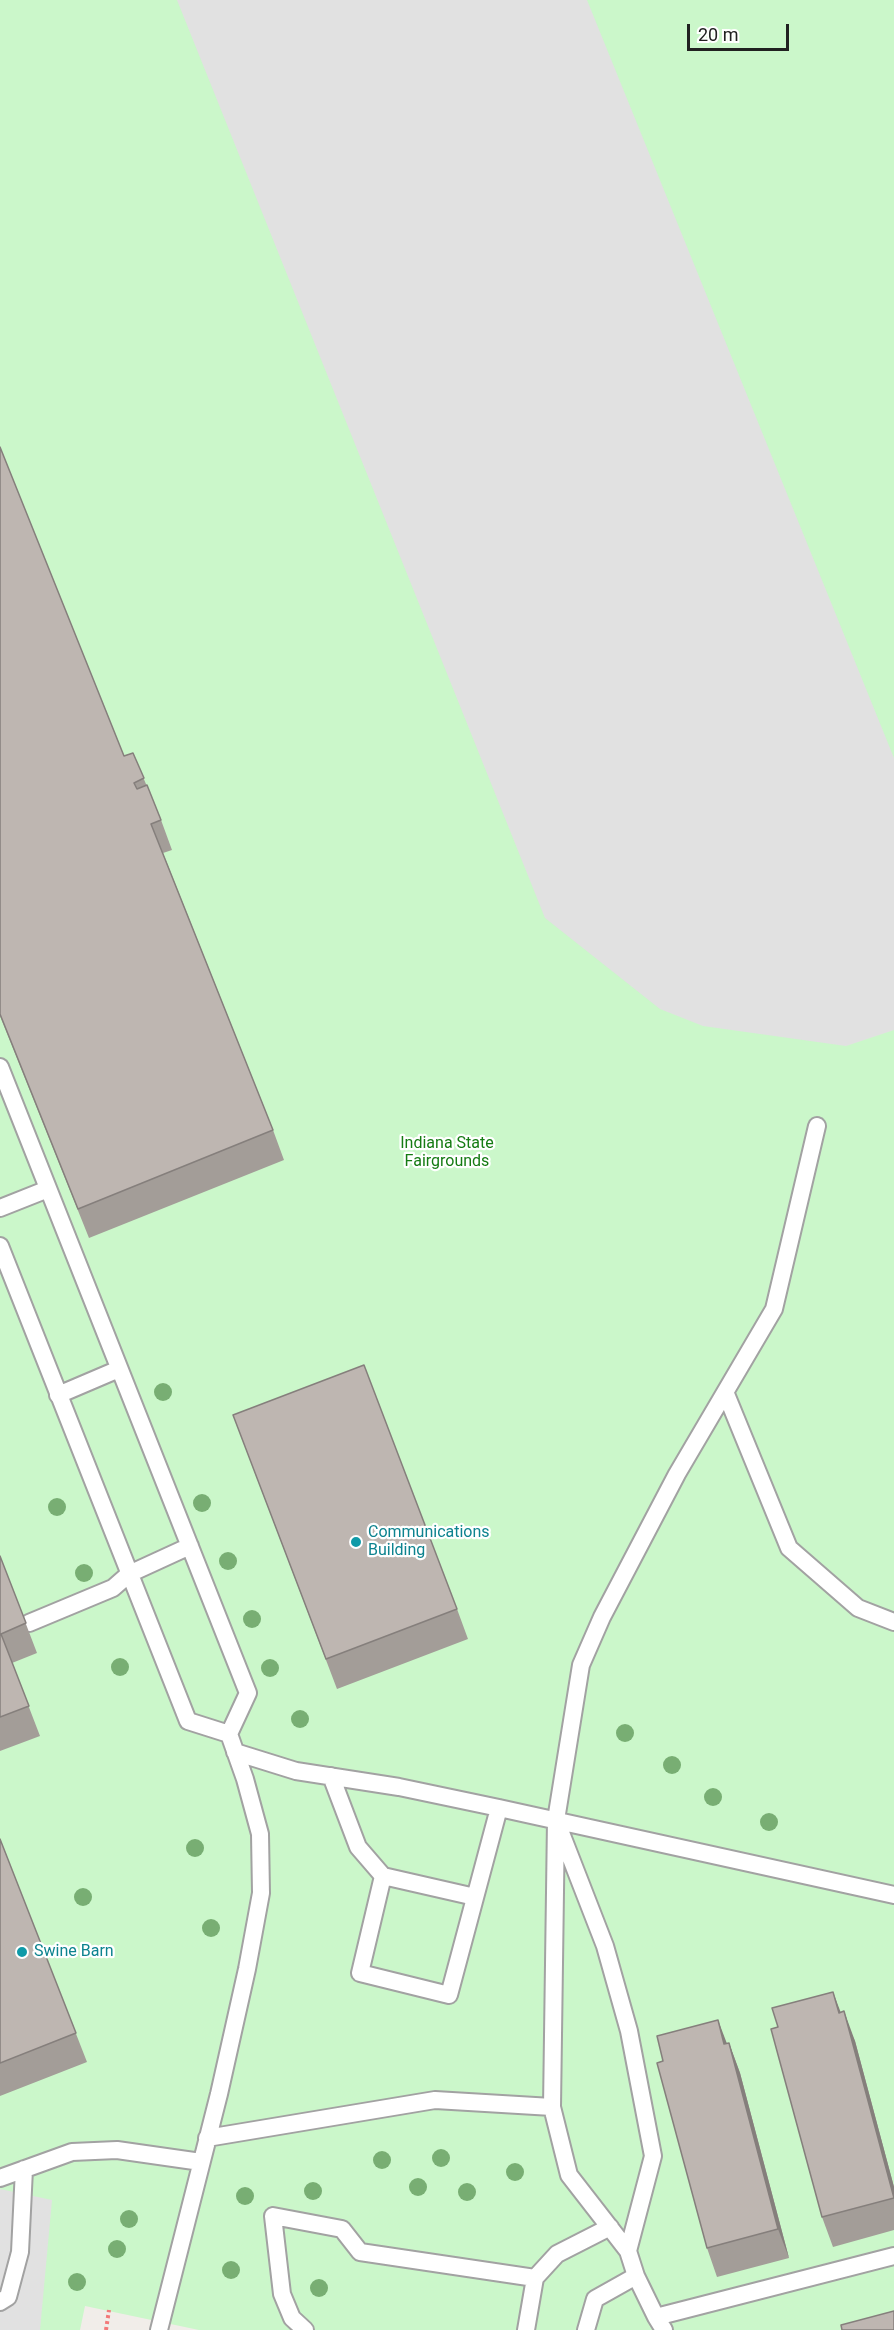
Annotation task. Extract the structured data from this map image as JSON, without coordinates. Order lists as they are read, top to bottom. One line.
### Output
{"parks":["Indiana State Fairgrounds"],"places":["Communications Building","Swine Barn"],"scale_bar":"20 m"}
